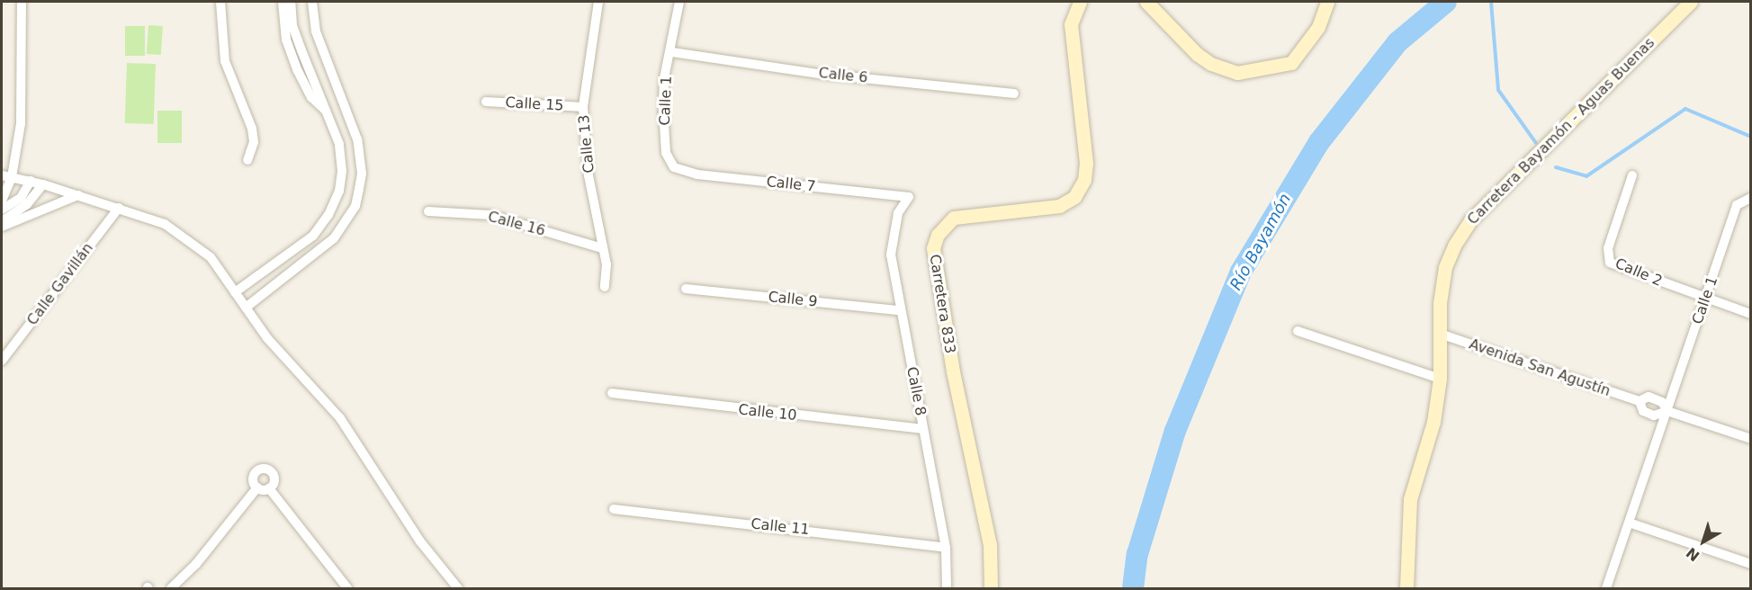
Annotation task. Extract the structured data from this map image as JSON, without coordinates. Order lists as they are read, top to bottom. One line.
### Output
{"streets":{"street":["Calle 6","Calle 1","Calle 15","Carretera Bayamón - Aguas Buenas","Calle 13","Calle 7","Calle 16","Calle 2","Calle Gavillán","Calle 9","Carretera 833","Avenida San Agustín","Calle 8","Calle 10","Calle 11"]},"crossings":[["Calle 6","Calle 1"],["Calle 1","Calle 7"],["Calle 1","Calle 2"],["Calle 1","Avenida San Agustín"],["Calle 15","Calle 13"],["Carretera Bayamón - Aguas Buenas","Avenida San Agustín"],["Calle 13","Calle 16"],["Calle 7","Calle 8"],["Calle 9","Calle 8"],["Calle 8","Calle 10"],["Calle 8","Calle 11"]],"water":["Río Bayamón"],"north":"bottom left"}
